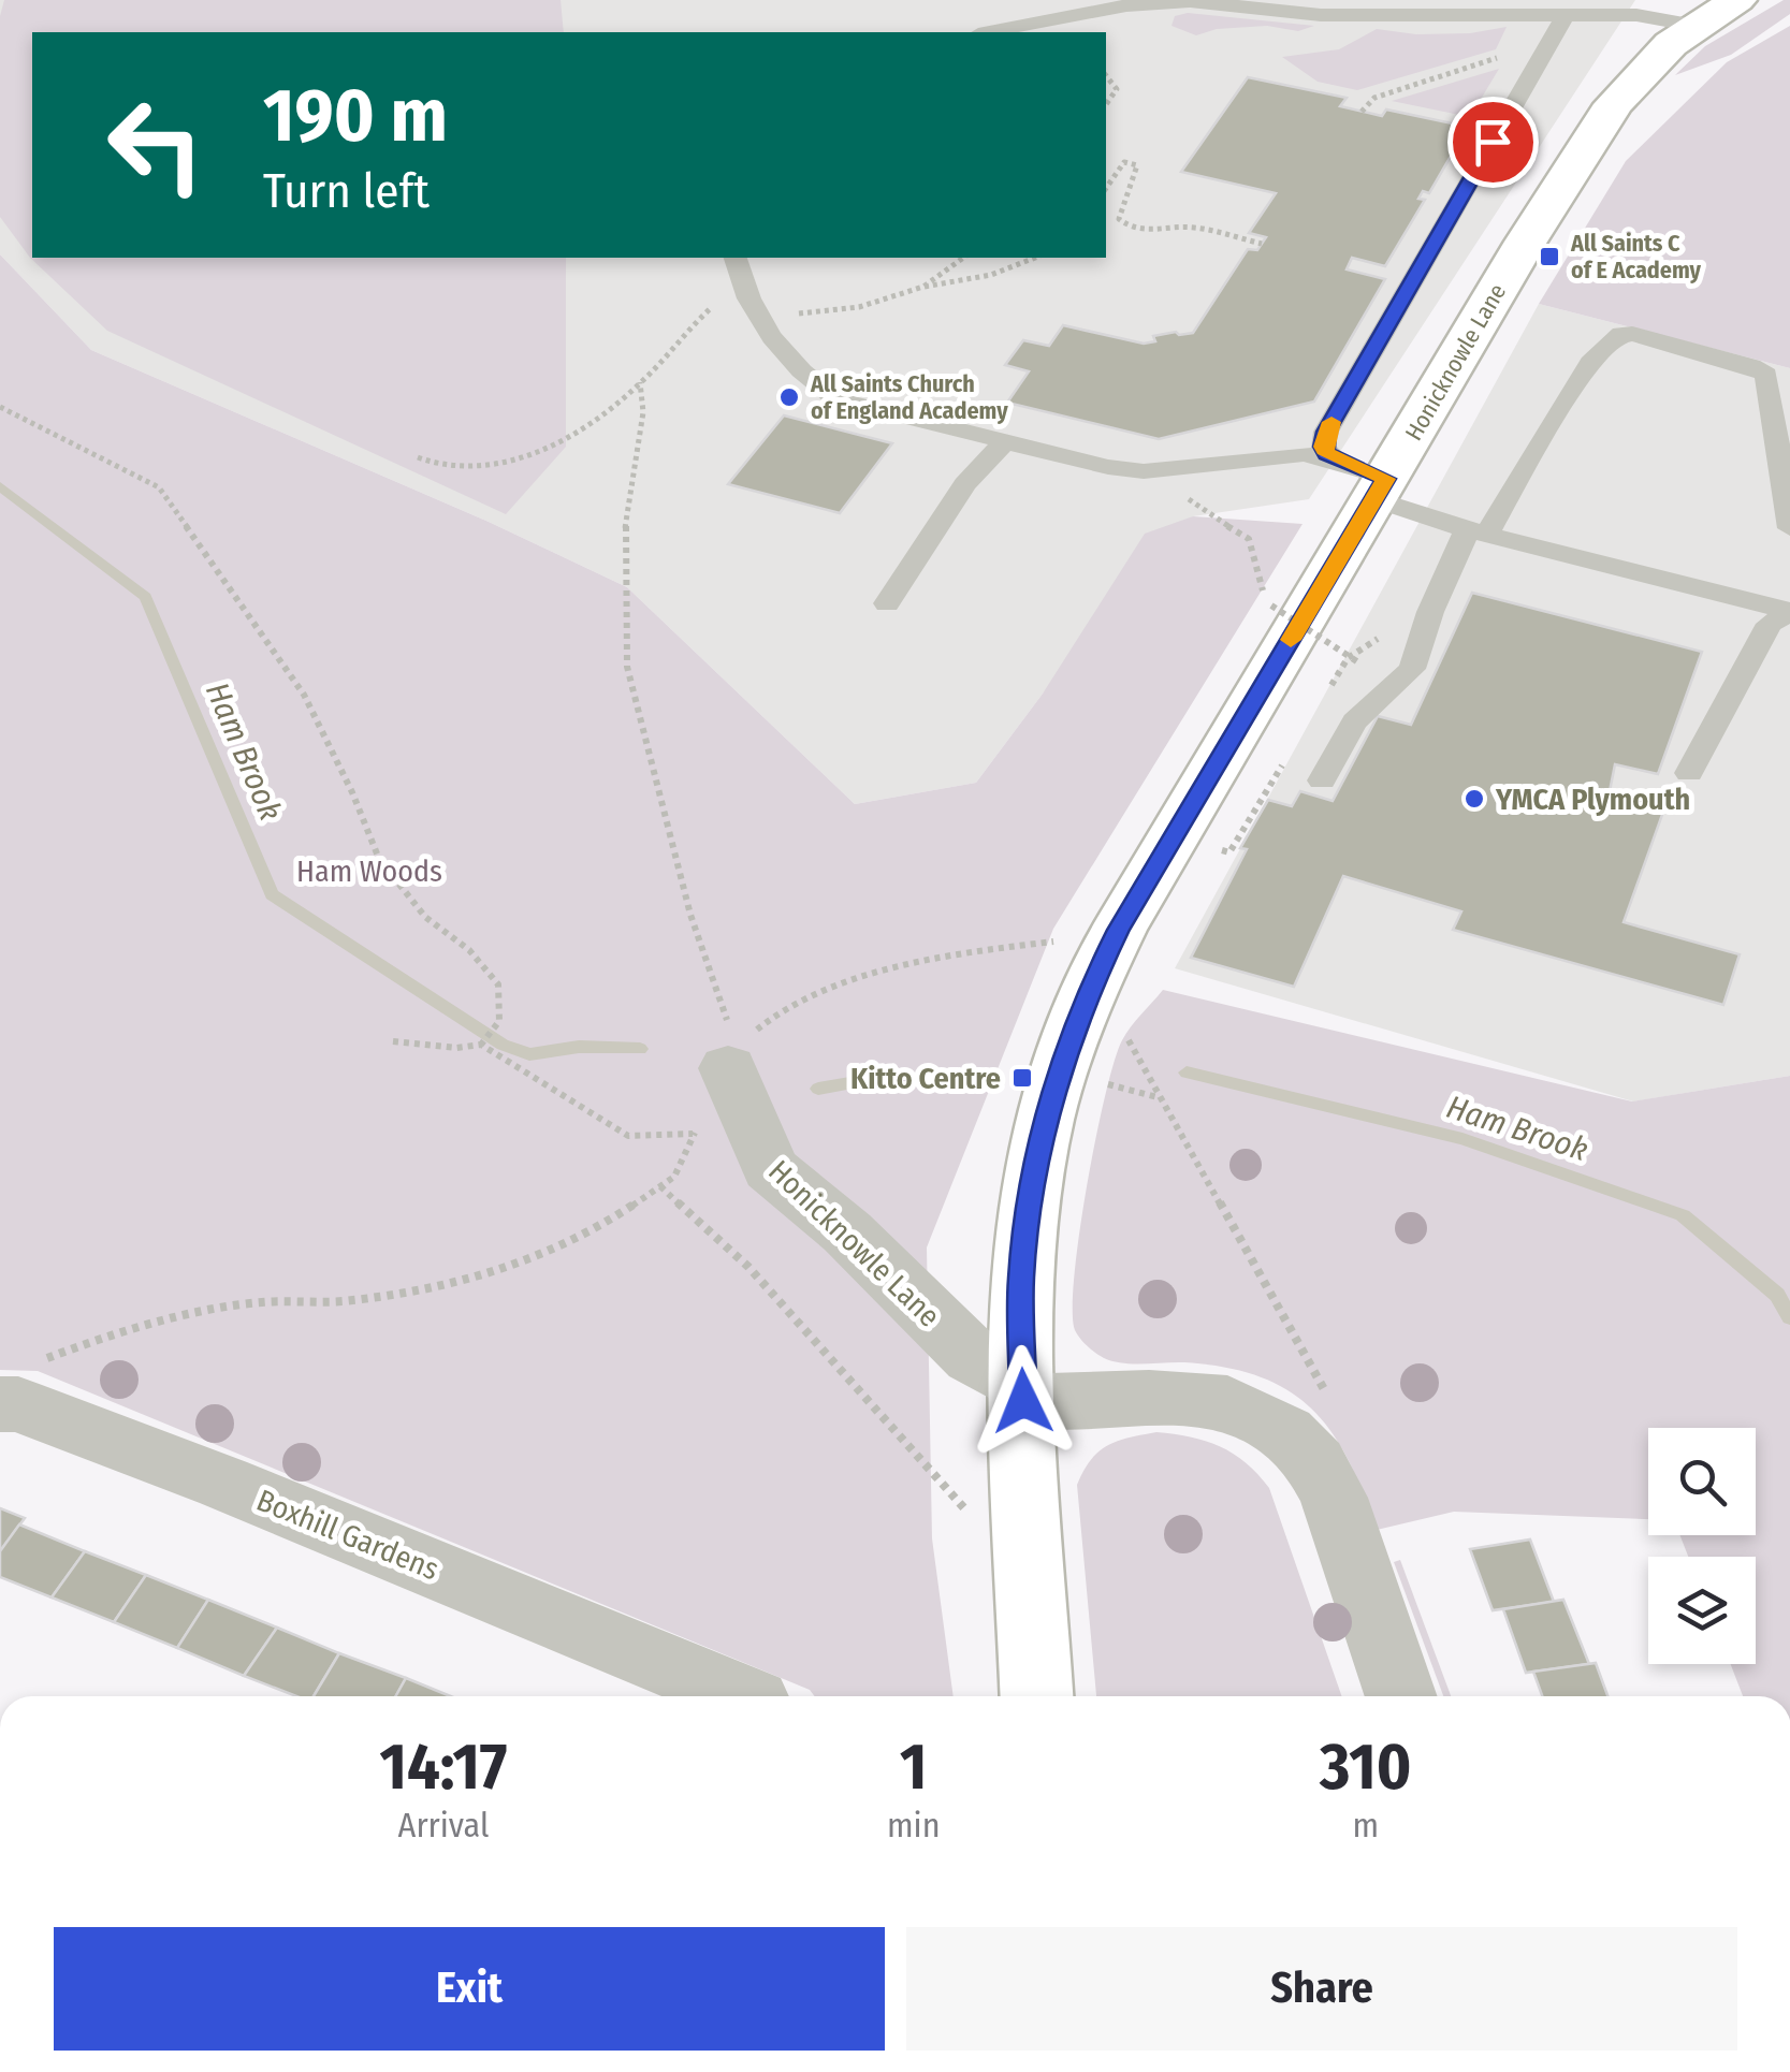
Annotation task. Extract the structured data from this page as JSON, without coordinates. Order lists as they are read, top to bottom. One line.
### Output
{"streets":{"street":["Honicknowle Lane","Boxhill Gardens"]},"water":["Ham Brook"],"parks":["Ham Woods"],"places":{"transit":["All Saints C of E Academy","Kitto Centre"],"other":["All Saints Church of England Academy","YMCA Plymouth"]},"page":{"turn":["190 m","Turn left"],"eta":["14:17","Arrival","1","min","310","m"],"buttons":["Exit","Share"]}}
